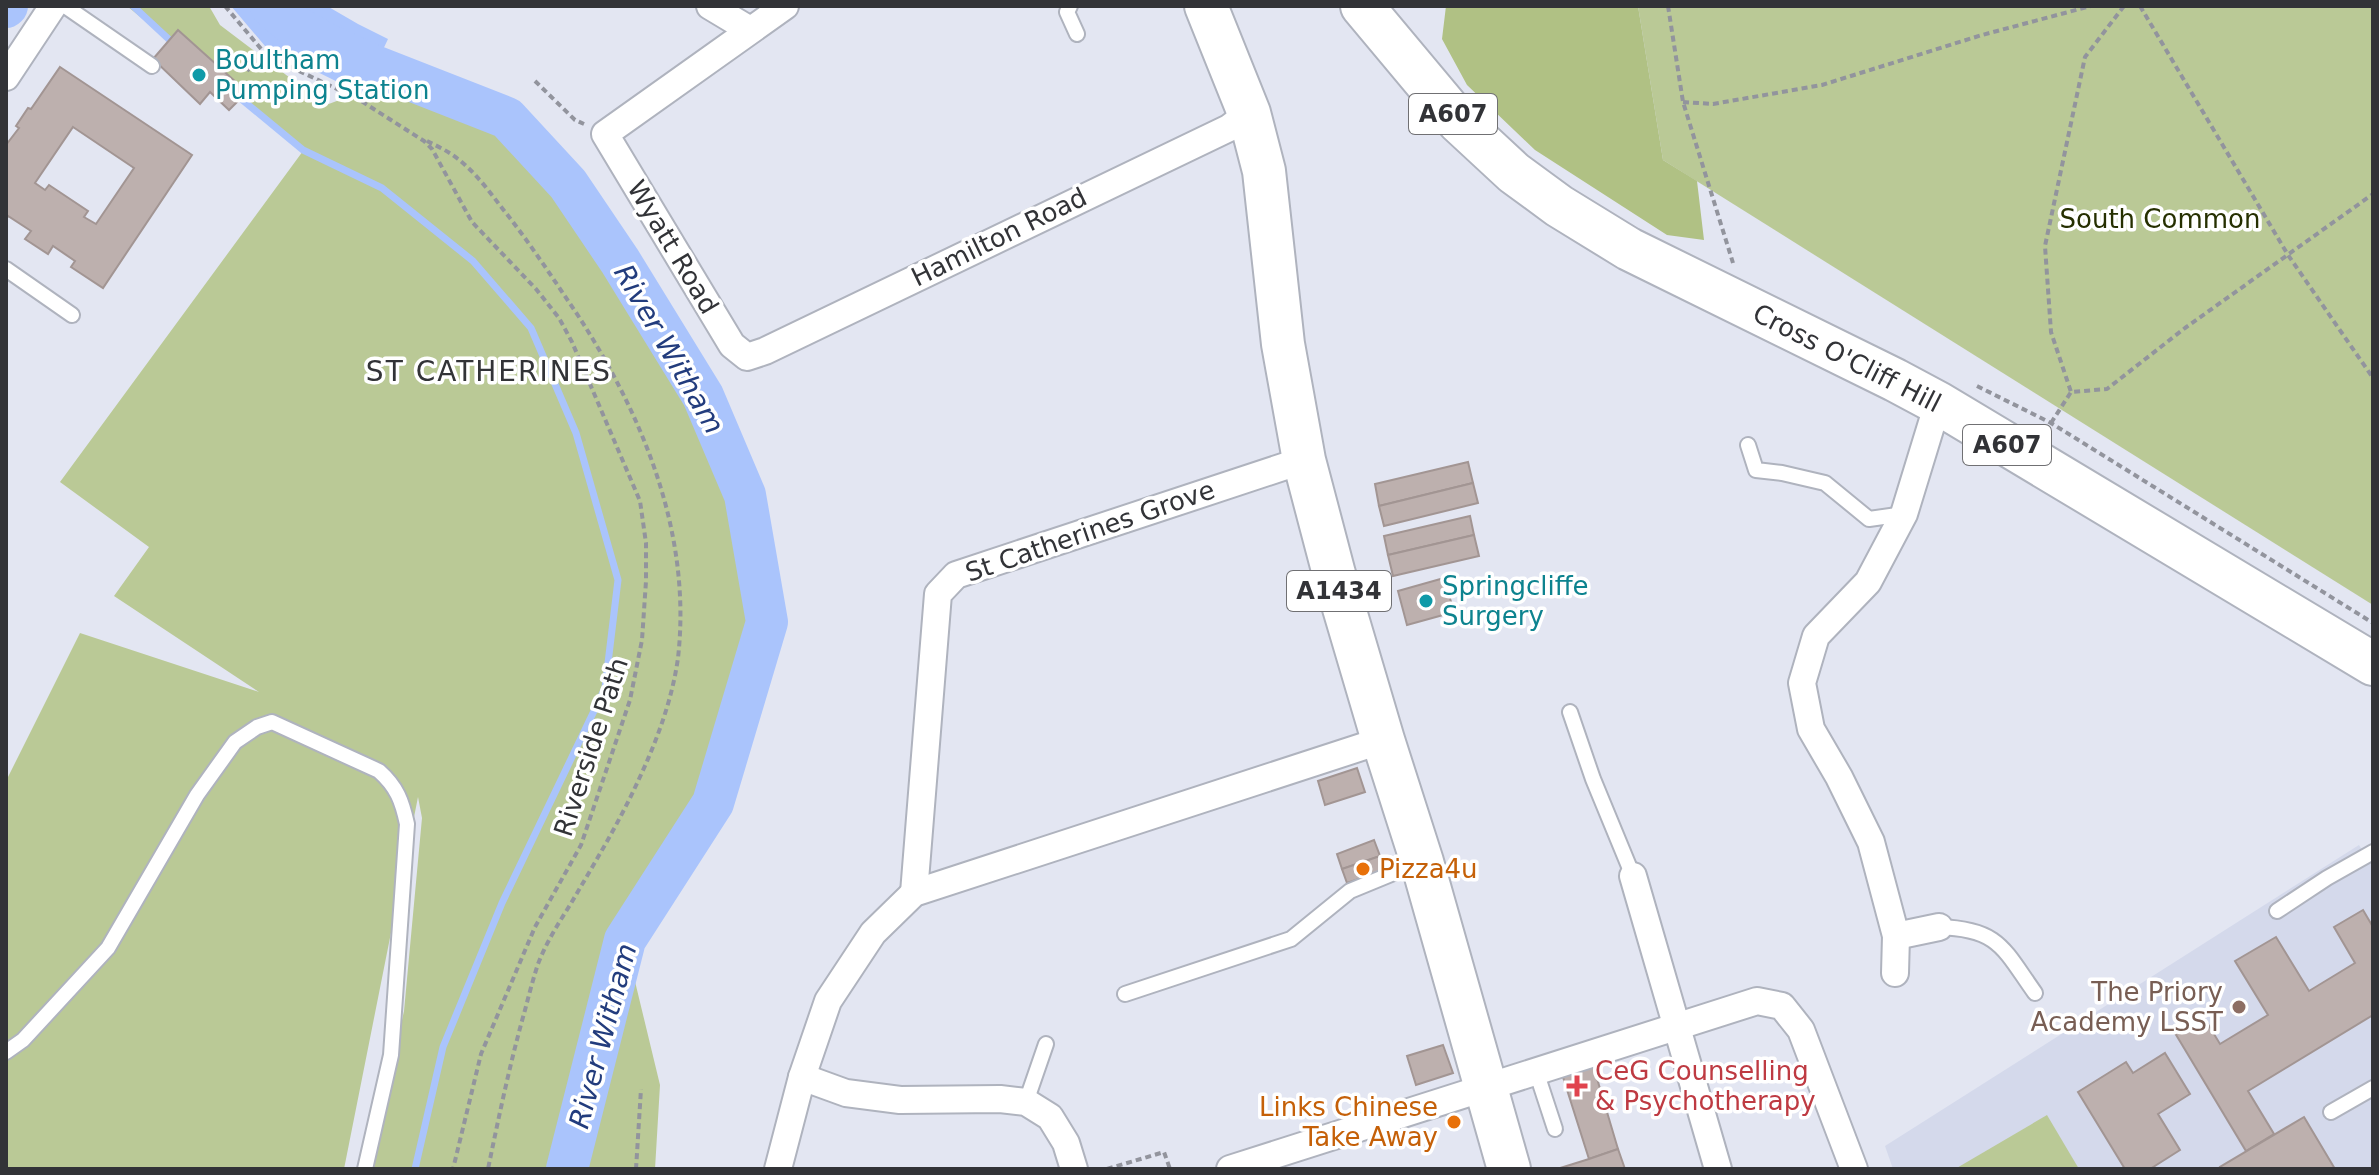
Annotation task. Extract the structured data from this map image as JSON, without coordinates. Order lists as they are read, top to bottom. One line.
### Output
{"streets":{"main road":["A607","Cross O'Cliff Hill","A1434"],"street":["Hamilton Road","Wyatt Road","St Catherines Grove"],"path":["Riverside Path"]},"crossings":[["Hamilton Road","Wyatt Road"],["Hamilton Road","A1434"],["St Catherines Grove","A1434"]],"districts":["ST CATHERINES"],"water":["River Witham"],"parks":["South Common"],"places":{"other":["Boultham Pumping Station","Springcliffe Surgery","Pizza4u","The Priory Academy LSST","Links Chinese Take Away"],"health":["CeG Counselling & Psychotherapy"]}}
